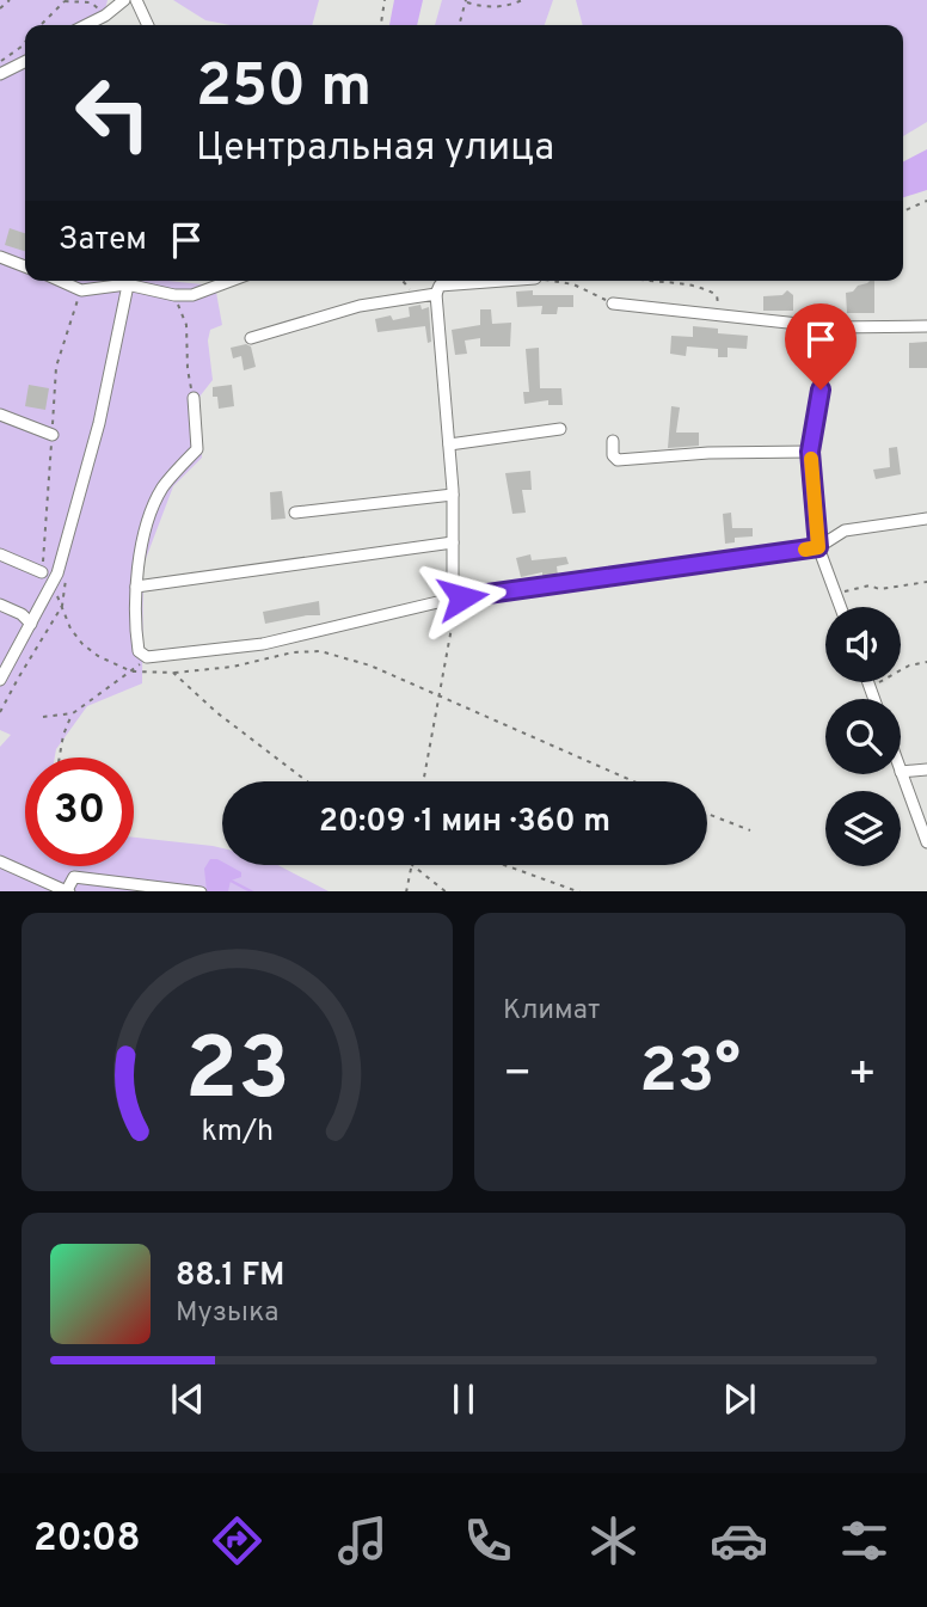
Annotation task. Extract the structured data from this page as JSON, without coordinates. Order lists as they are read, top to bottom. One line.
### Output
{"page":{"turn":["250 m","Центральная улица"],"then":"Затем","limit":"30","trip":"20:09 · 1 мин · 360 m","tile":"Климат","heat":["−","23°","+"],"song":["88.1 FM","Музыка"],"tabs":"20:08","gauge":["23","km/h"]}}
